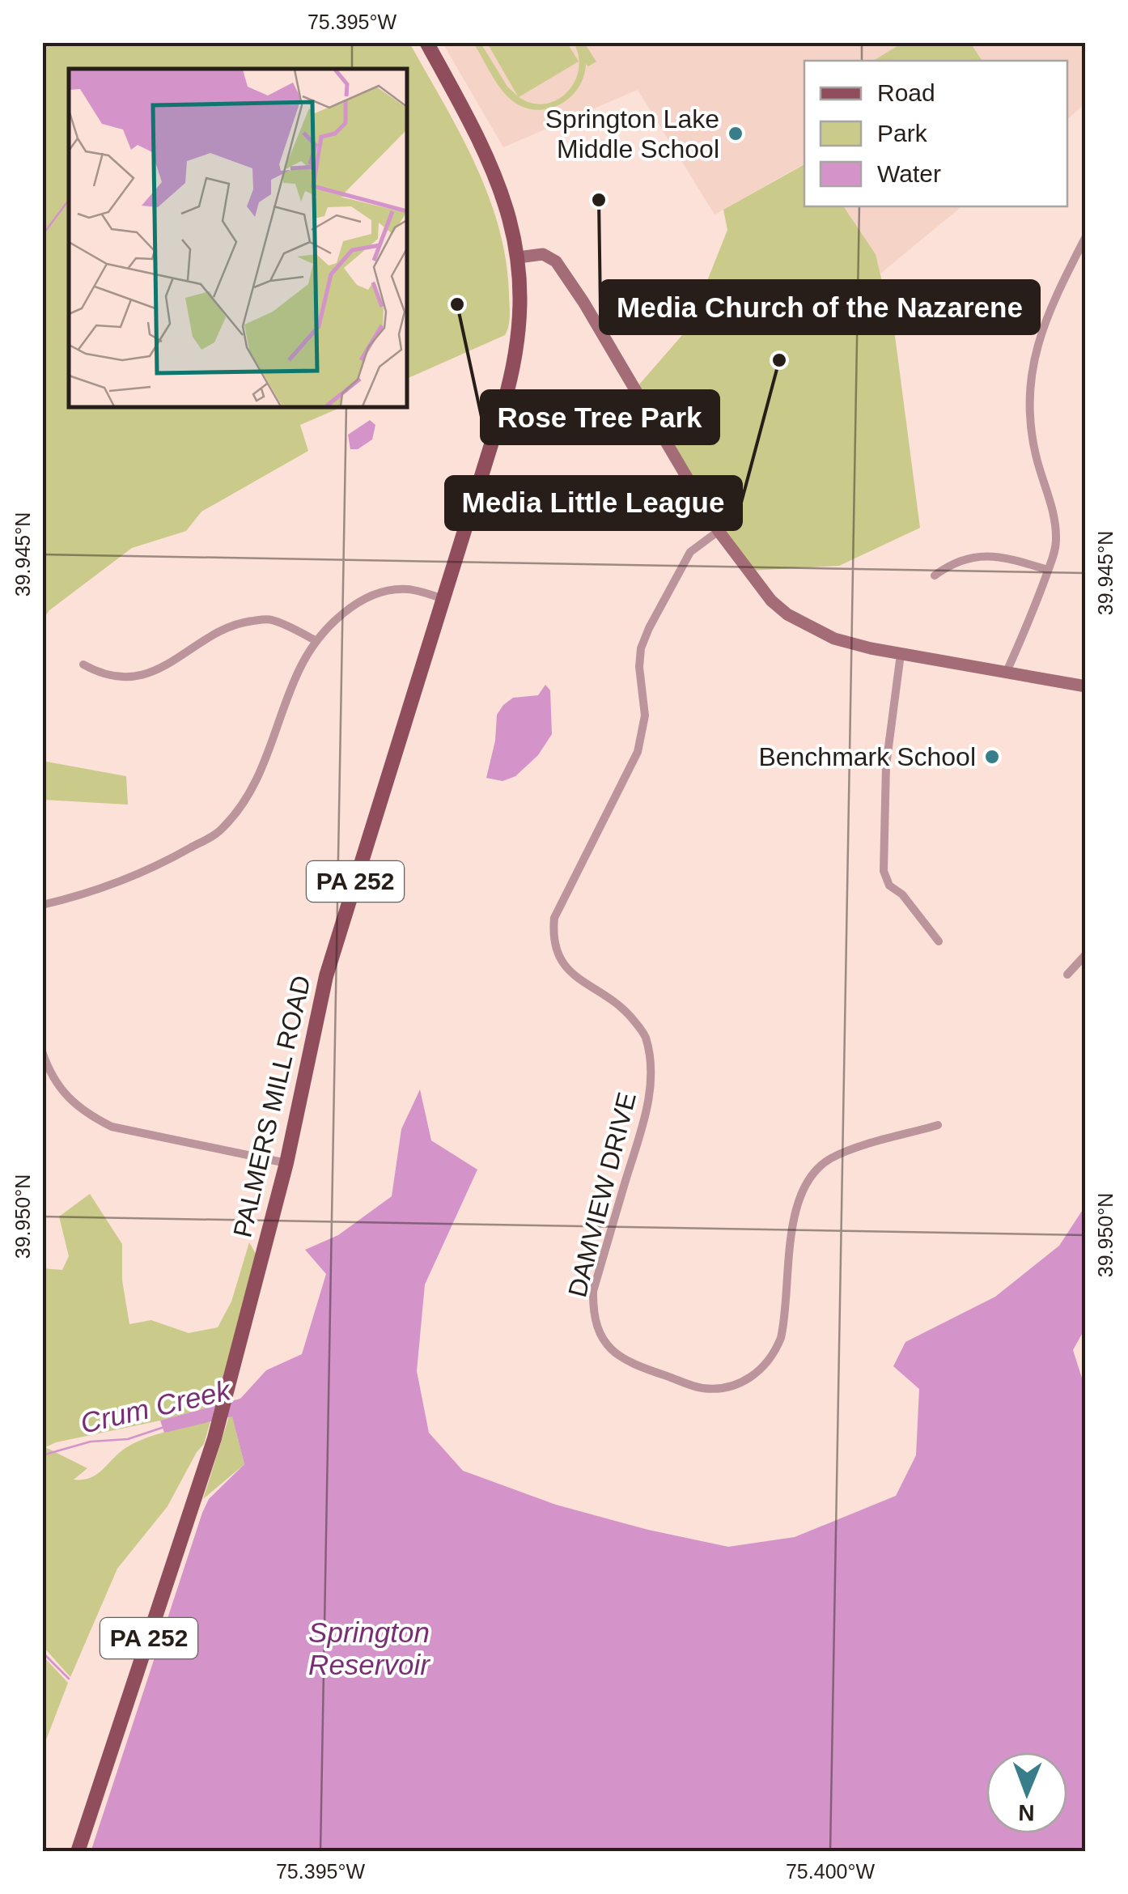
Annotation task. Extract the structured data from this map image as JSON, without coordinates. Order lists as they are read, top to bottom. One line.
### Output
{"streets":{"main road":["PA 252","PALMERS MILL ROAD"],"street":["DAMVIEW DRIVE"]},"crossings":[["PA 252","PALMERS MILL ROAD"]],"water":["Crum Creek","Springton Reservoir"],"places":["Springton Lake Middle School","Media Church of the Nazarene","Rose Tree Park","Media Little League","Benchmark School"],"legend":["Road","Park","Water"],"north":"bottom","coordinates":["75.395°W","39.945°N","39.950°N","75.400°W"]}
